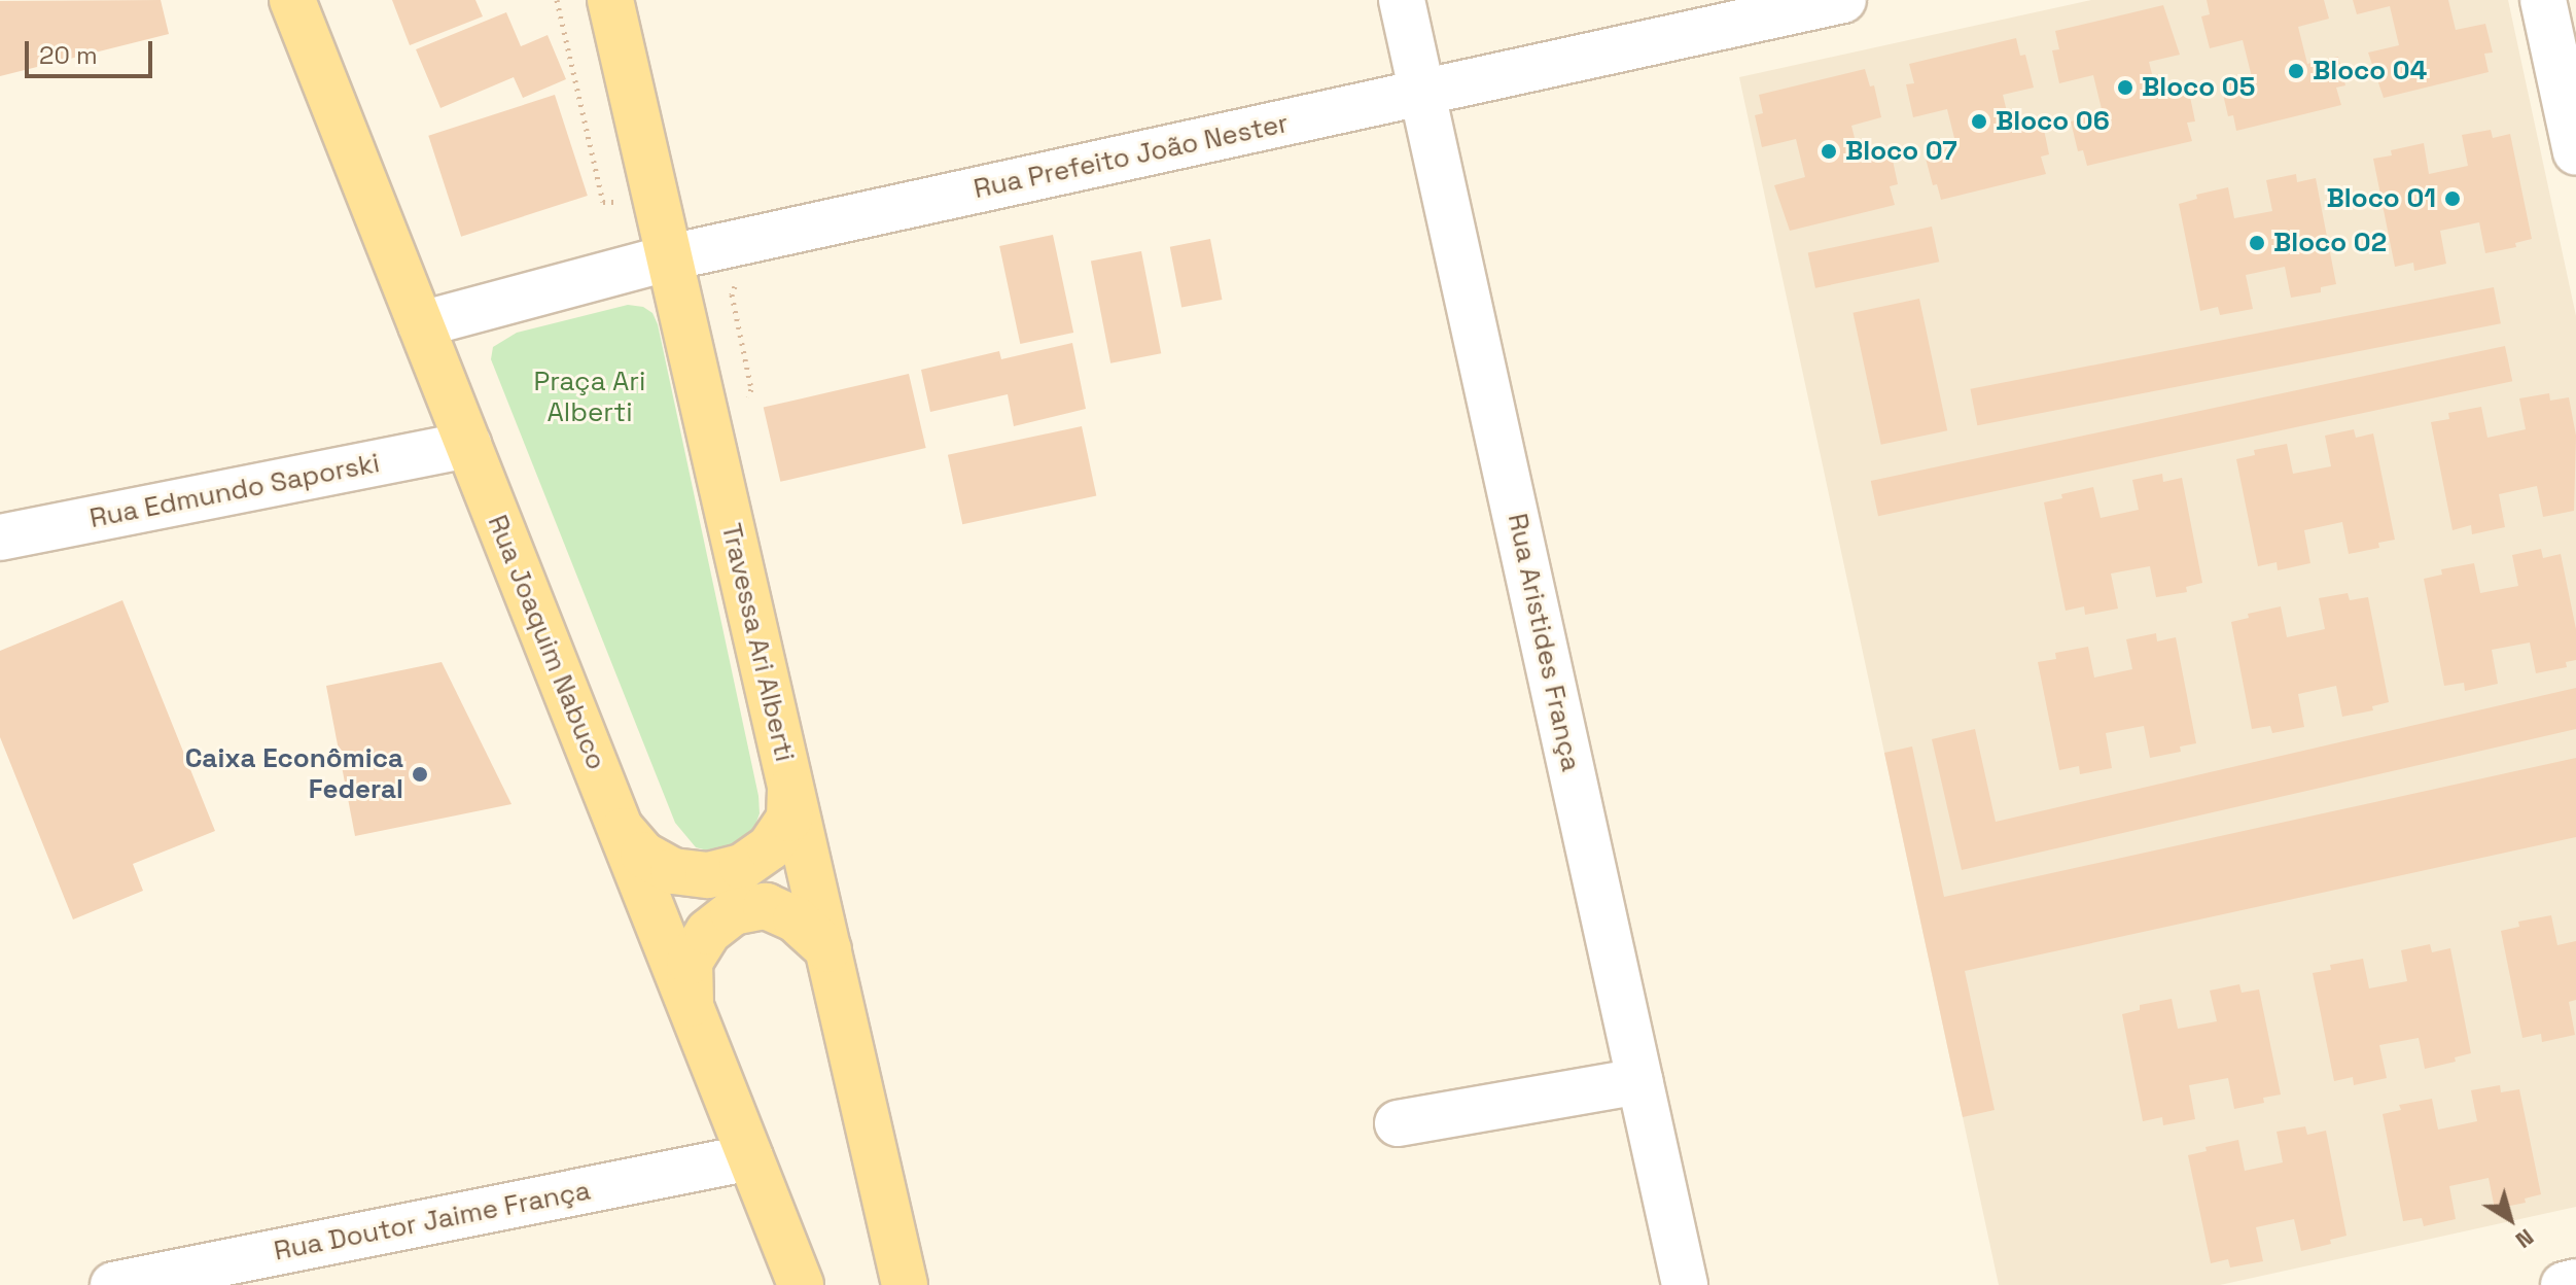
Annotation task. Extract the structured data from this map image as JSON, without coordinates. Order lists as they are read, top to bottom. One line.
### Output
{"streets":{"main road":["Rua Joaquim Nabuco","Travessa Ari Alberti"],"street":["Rua Prefeito João Nester","Rua Edmundo Saporski","Rua Aristides França","Rua Doutor Jaime França"]},"crossings":[["Rua Prefeito João Nester","Rua Joaquim Nabuco"],["Rua Prefeito João Nester","Travessa Ari Alberti"],["Rua Prefeito João Nester","Rua Aristides França"],["Rua Edmundo Saporski","Rua Joaquim Nabuco"],["Rua Joaquim Nabuco","Rua Doutor Jaime França"]],"parks":["Praça Ari Alberti"],"places":["Bloco 04","Bloco 05","Bloco 06","Bloco 07","Bloco 01","Bloco 02","Caixa Econômica Federal"],"scale_bar":"20 m","north":"bottom right"}
